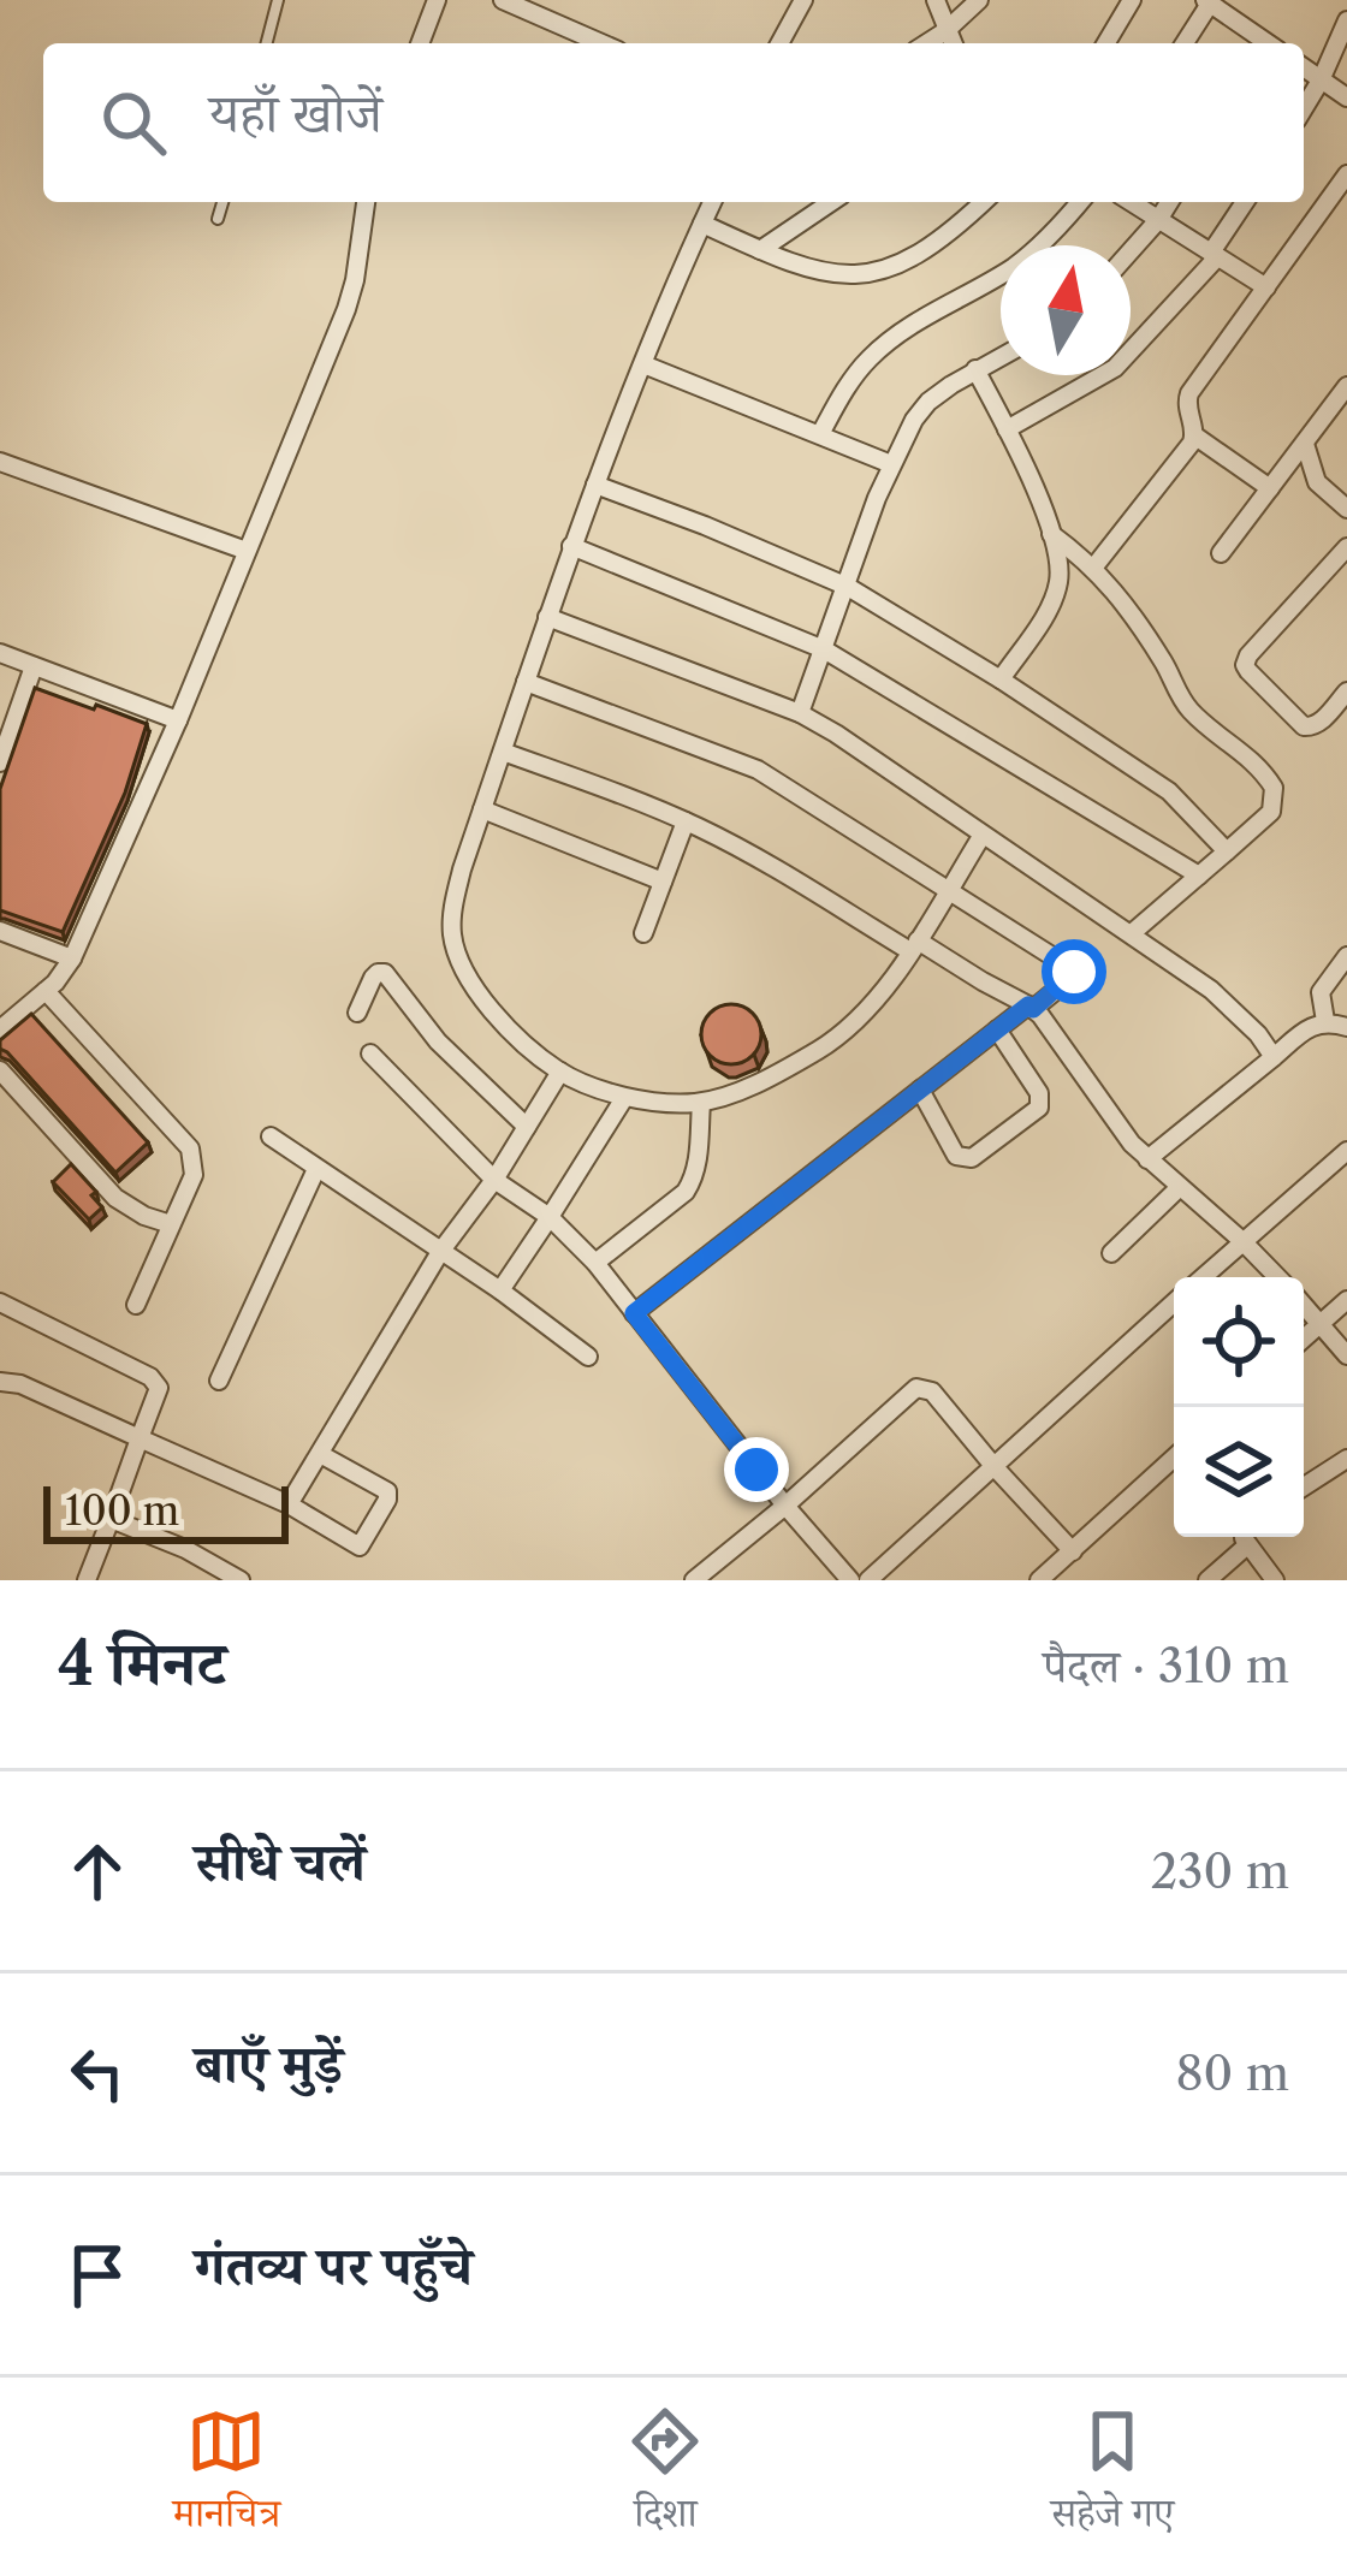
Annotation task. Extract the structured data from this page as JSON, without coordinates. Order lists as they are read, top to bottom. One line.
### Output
{"scale_bar":"100 m","north":"top","page":{"search":"यहाँ खोजें","scale":"100 m","heading":["4 मिनट","पैदल · 310 m"],"list":[["सीधे चलें","230 m"],["बाएँ मुड़ें","80 m"],"गंतव्य पर पहुँचे"],"nav":["मानचित्र","दिशा","सहेजे गए"]}}
